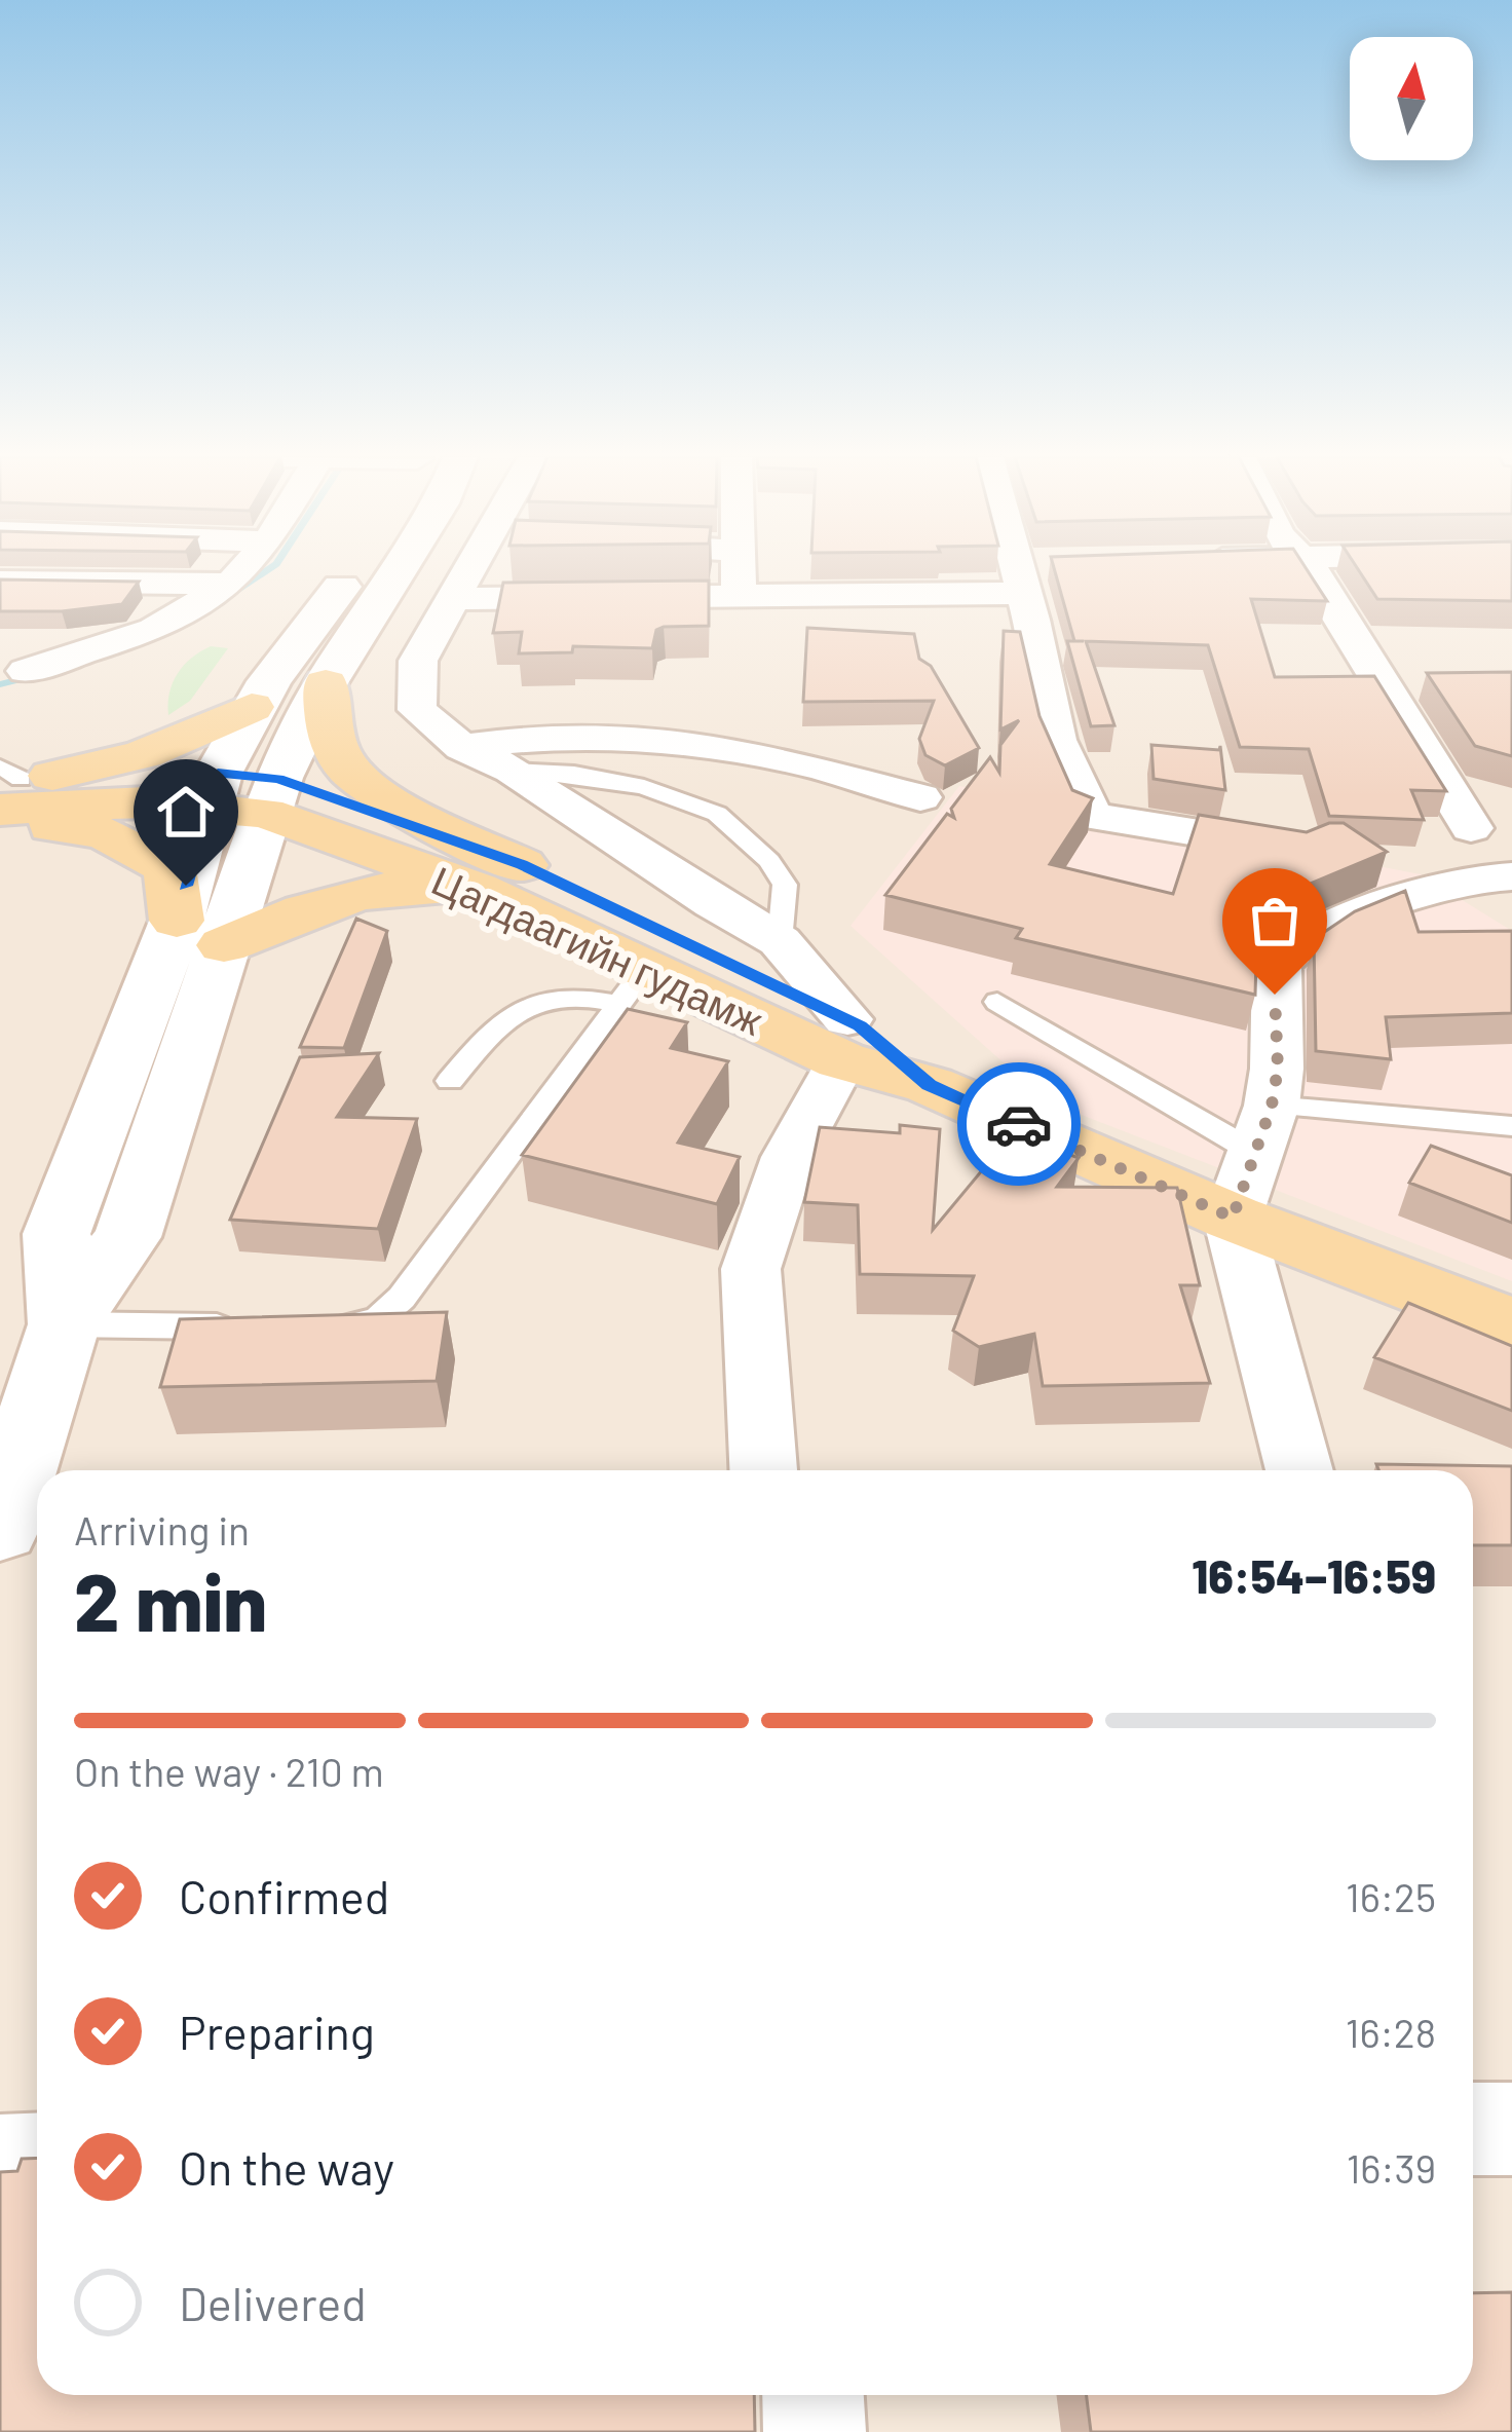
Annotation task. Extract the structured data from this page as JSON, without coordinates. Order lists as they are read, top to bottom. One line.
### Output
{"streets":{"main road":["Цагдаагийн гудамж"]},"north":"top","page":{"heading":["2 min","Arriving in","16:54–16:59"],"bar":"On the way · 210 m","list":[["Confirmed","16:25"],["Preparing","16:28"],["On the way","16:39"],"Delivered"]}}
